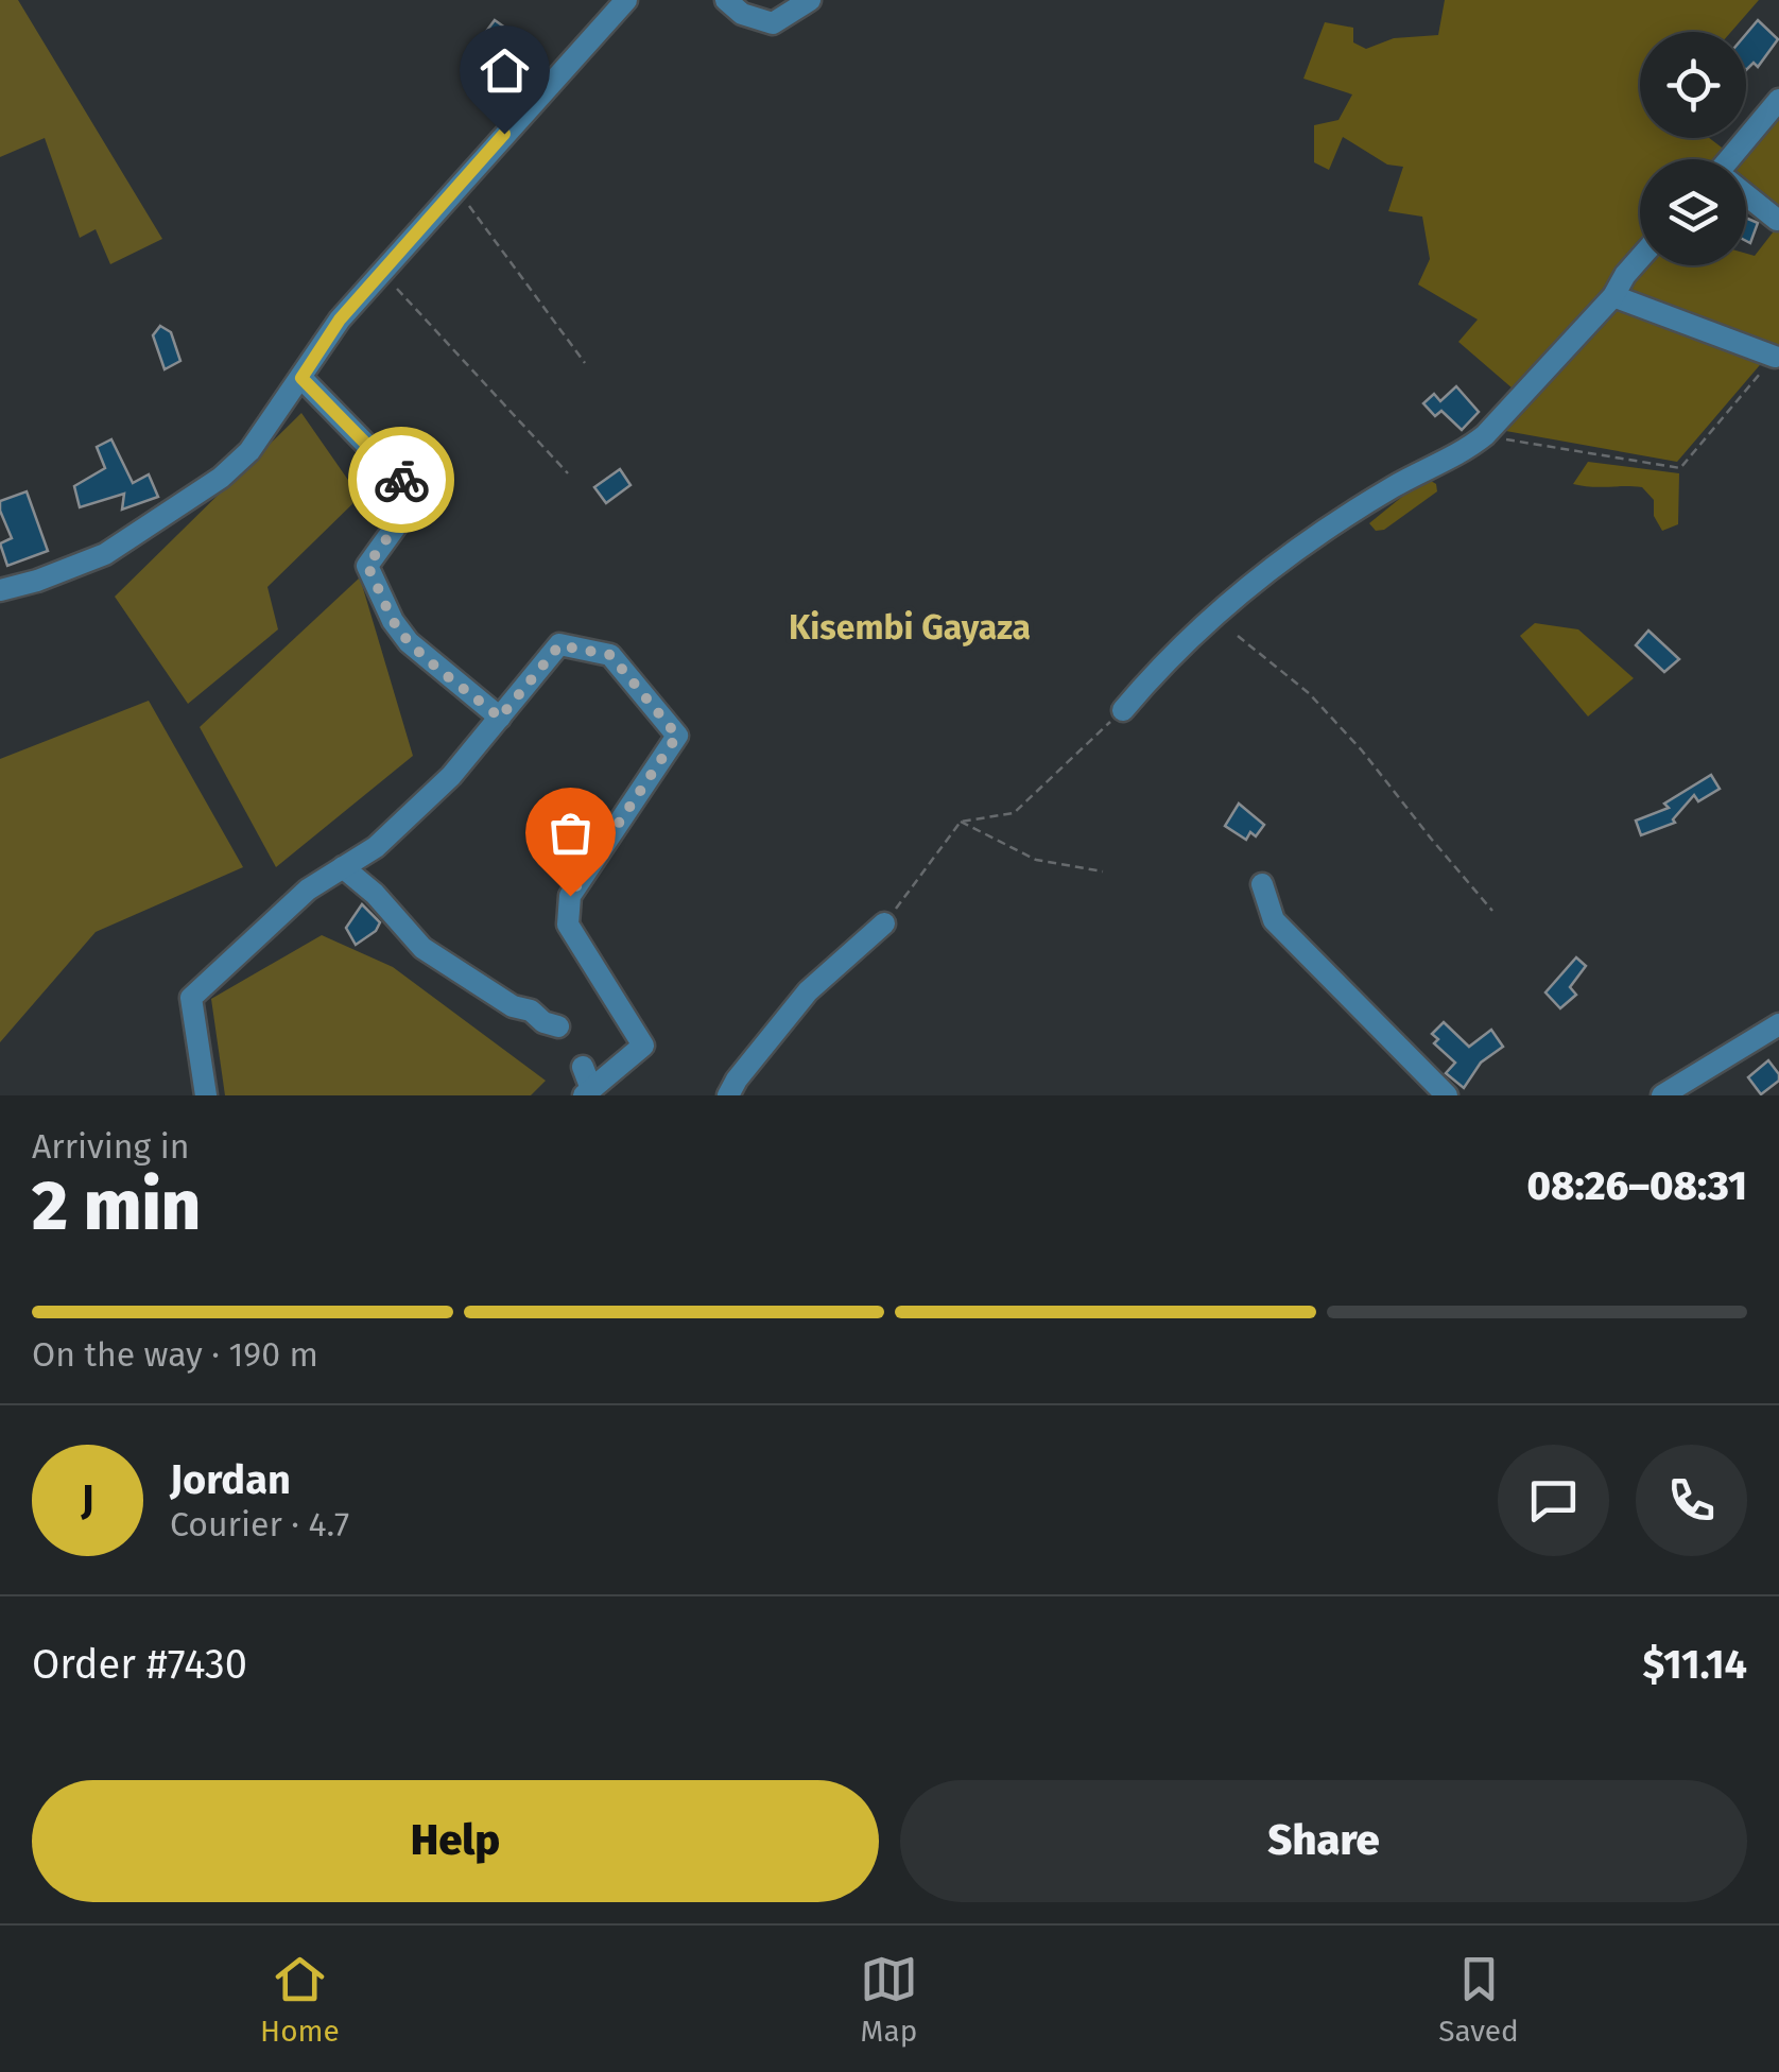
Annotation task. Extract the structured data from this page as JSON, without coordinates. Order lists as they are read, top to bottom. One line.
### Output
{"districts":["Kisembi Gayaza"],"page":{"heading":["2 min","Arriving in","08:26–08:31"],"panel":["Jordan","Courier · 4.7","Order #7430","$11.14"],"bar":"On the way · 190 m","round":"J","buttons":["Help","Share"],"tabs":["Home","Map","Saved"]}}
